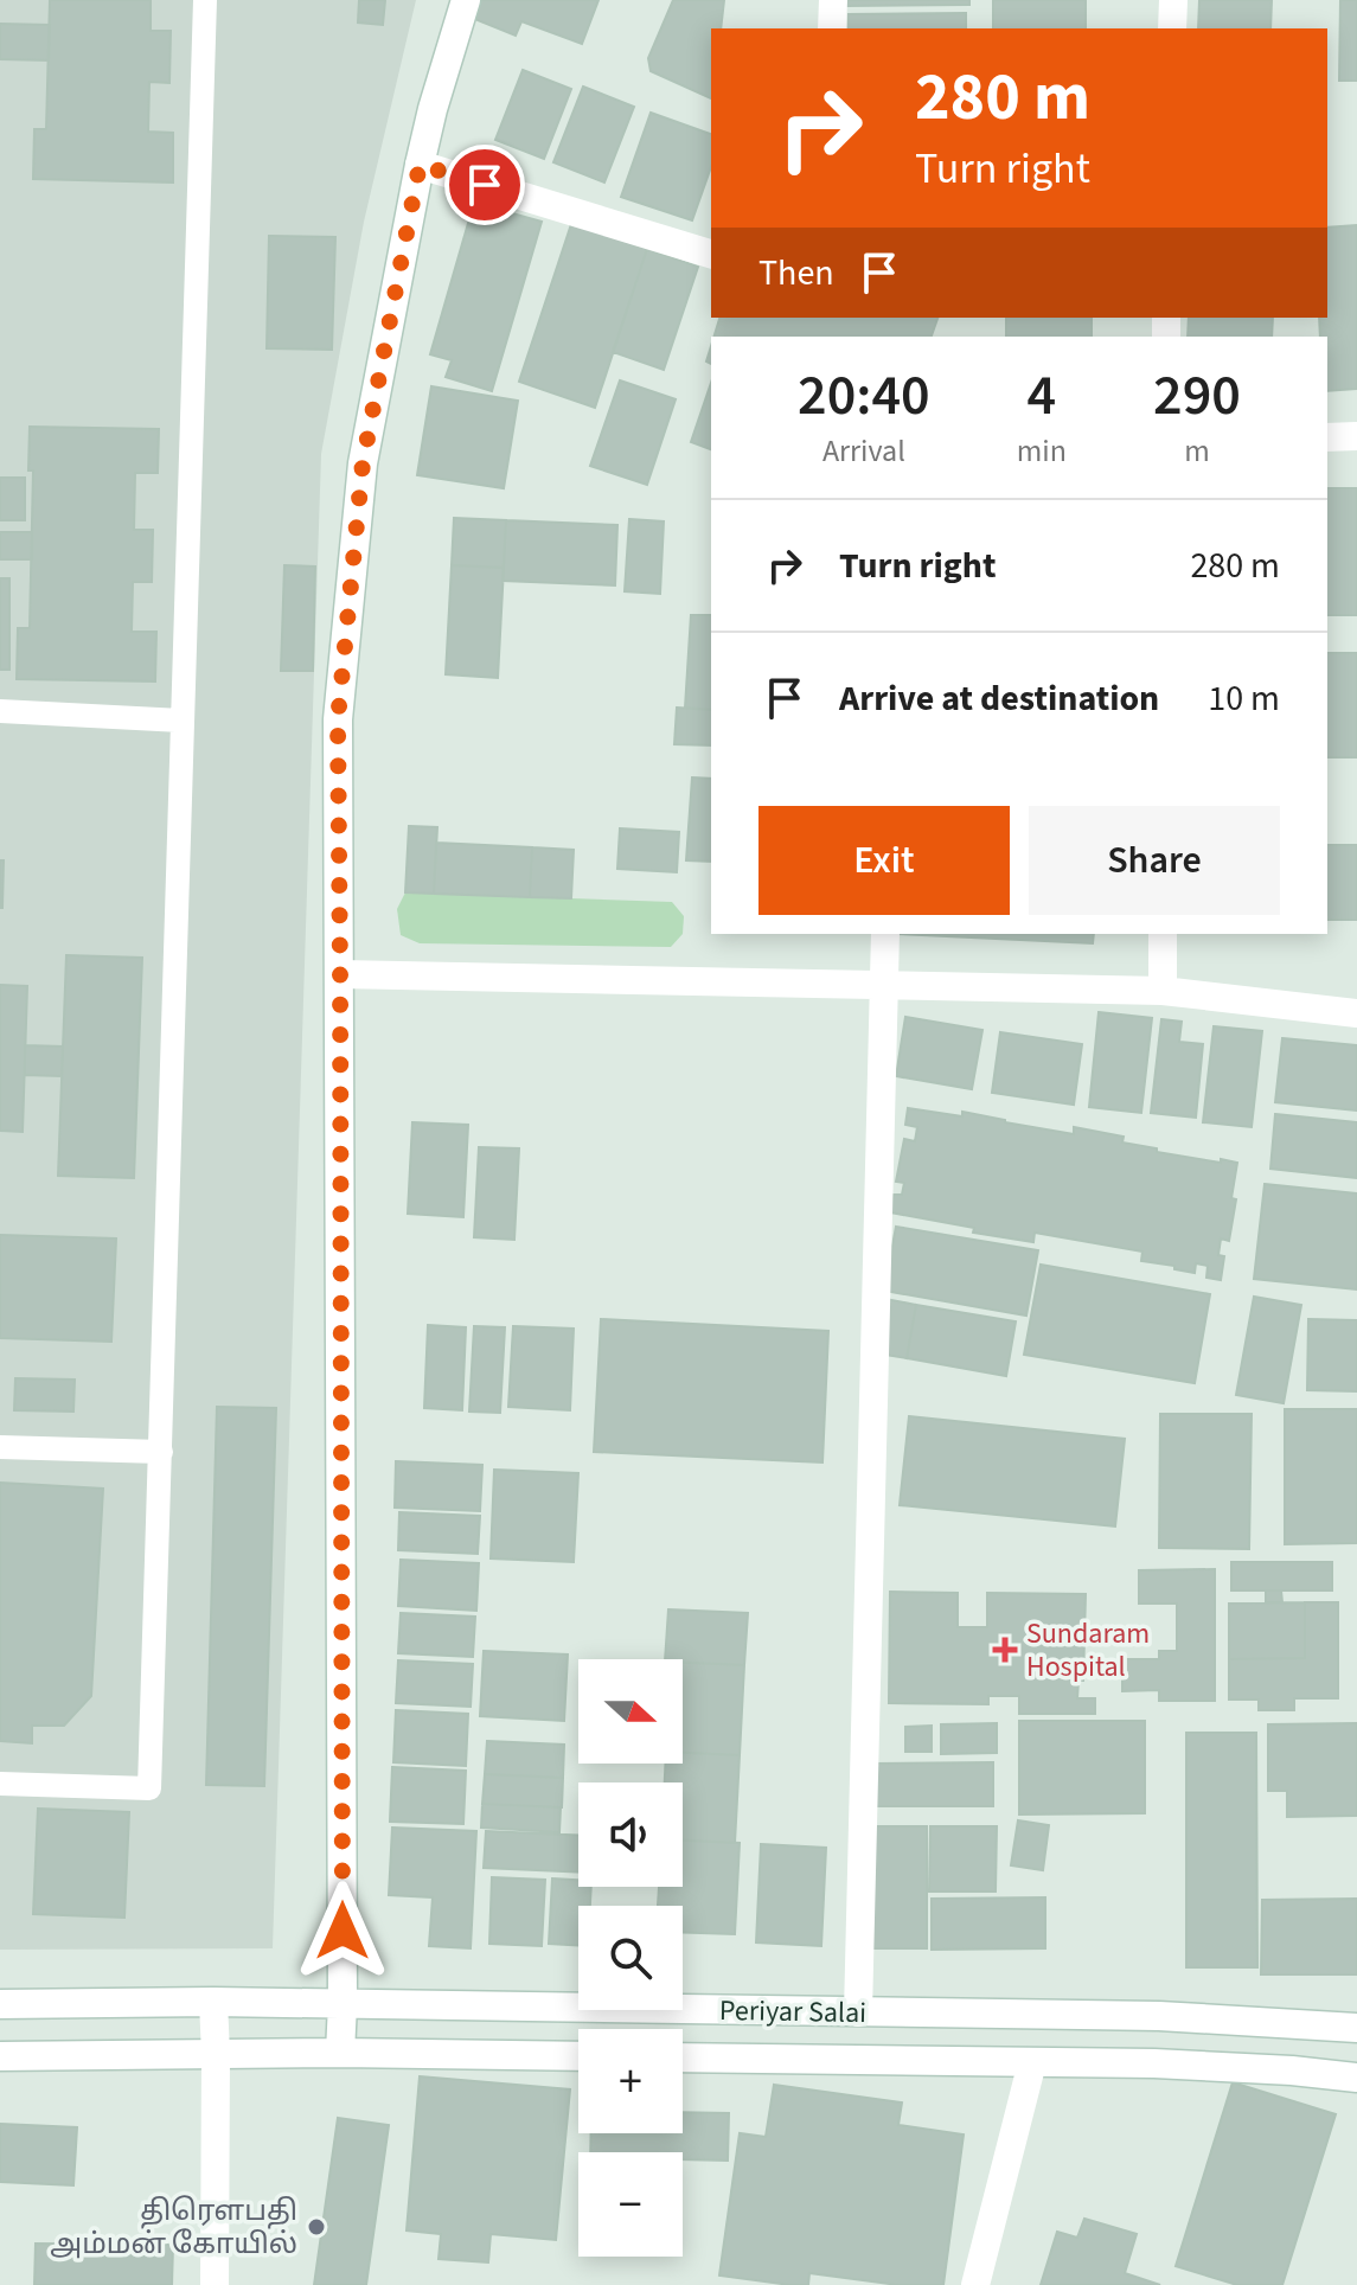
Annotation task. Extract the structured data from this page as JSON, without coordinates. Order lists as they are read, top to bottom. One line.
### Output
{"streets":{"main road":["Periyar Salai"]},"places":{"health":["Sundaram Hospital"],"other":["திரௌபதி அம்மன் கோயில்"]},"north":"right","page":{"turn":["280 m","Turn right"],"then":"Then","eta":["20:40","Arrival","4","min","290","m"],"list":[{"name":"Turn right","value":"280 m"},{"name":"Arrive at destination","value":"10 m"}],"buttons":["Exit","Share"],"map_buttons":["+","−"]}}
